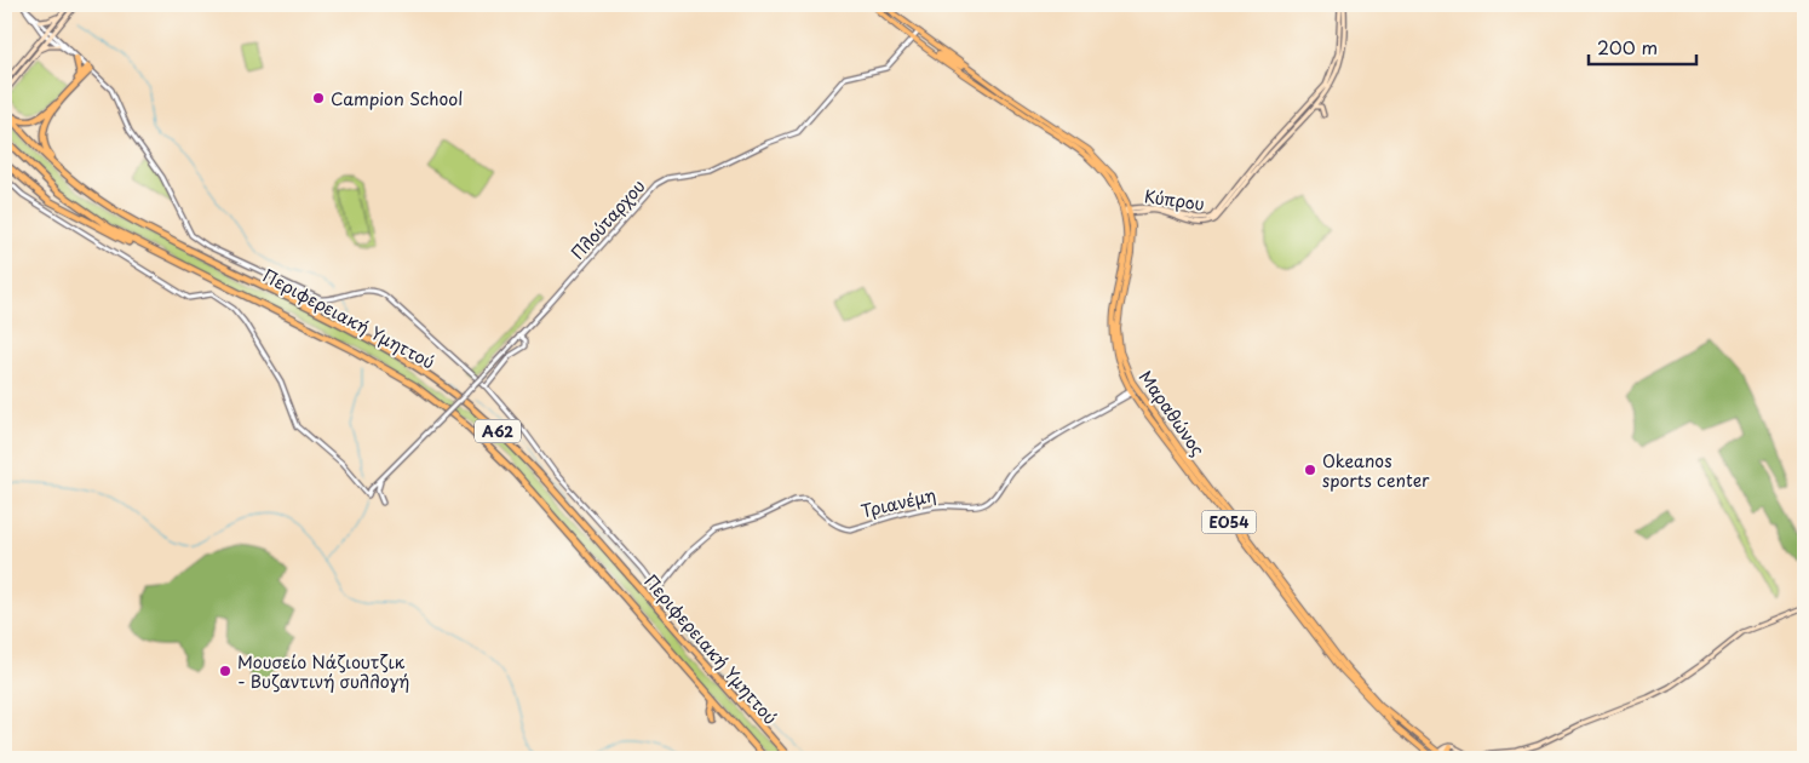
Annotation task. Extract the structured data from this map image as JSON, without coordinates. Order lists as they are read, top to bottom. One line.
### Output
{"streets":{"highway":["Περιφερειακή Υμηττού","Α62"],"main road":["Κύπρου","Μαραθώνος","ΕΟ54"],"street":["Πλούταρχου","Τριανέμη"]},"crossings":[["Κύπρου","Μαραθώνος"],["Πλούταρχου","Μαραθώνος"],["Μαραθώνος","Τριανέμη"]],"places":["Campion School","Okeanos sports center","Μουσείο Νάζιουτζικ - Βυζαντινή συλλογή"],"scale_bar":"200 m"}
